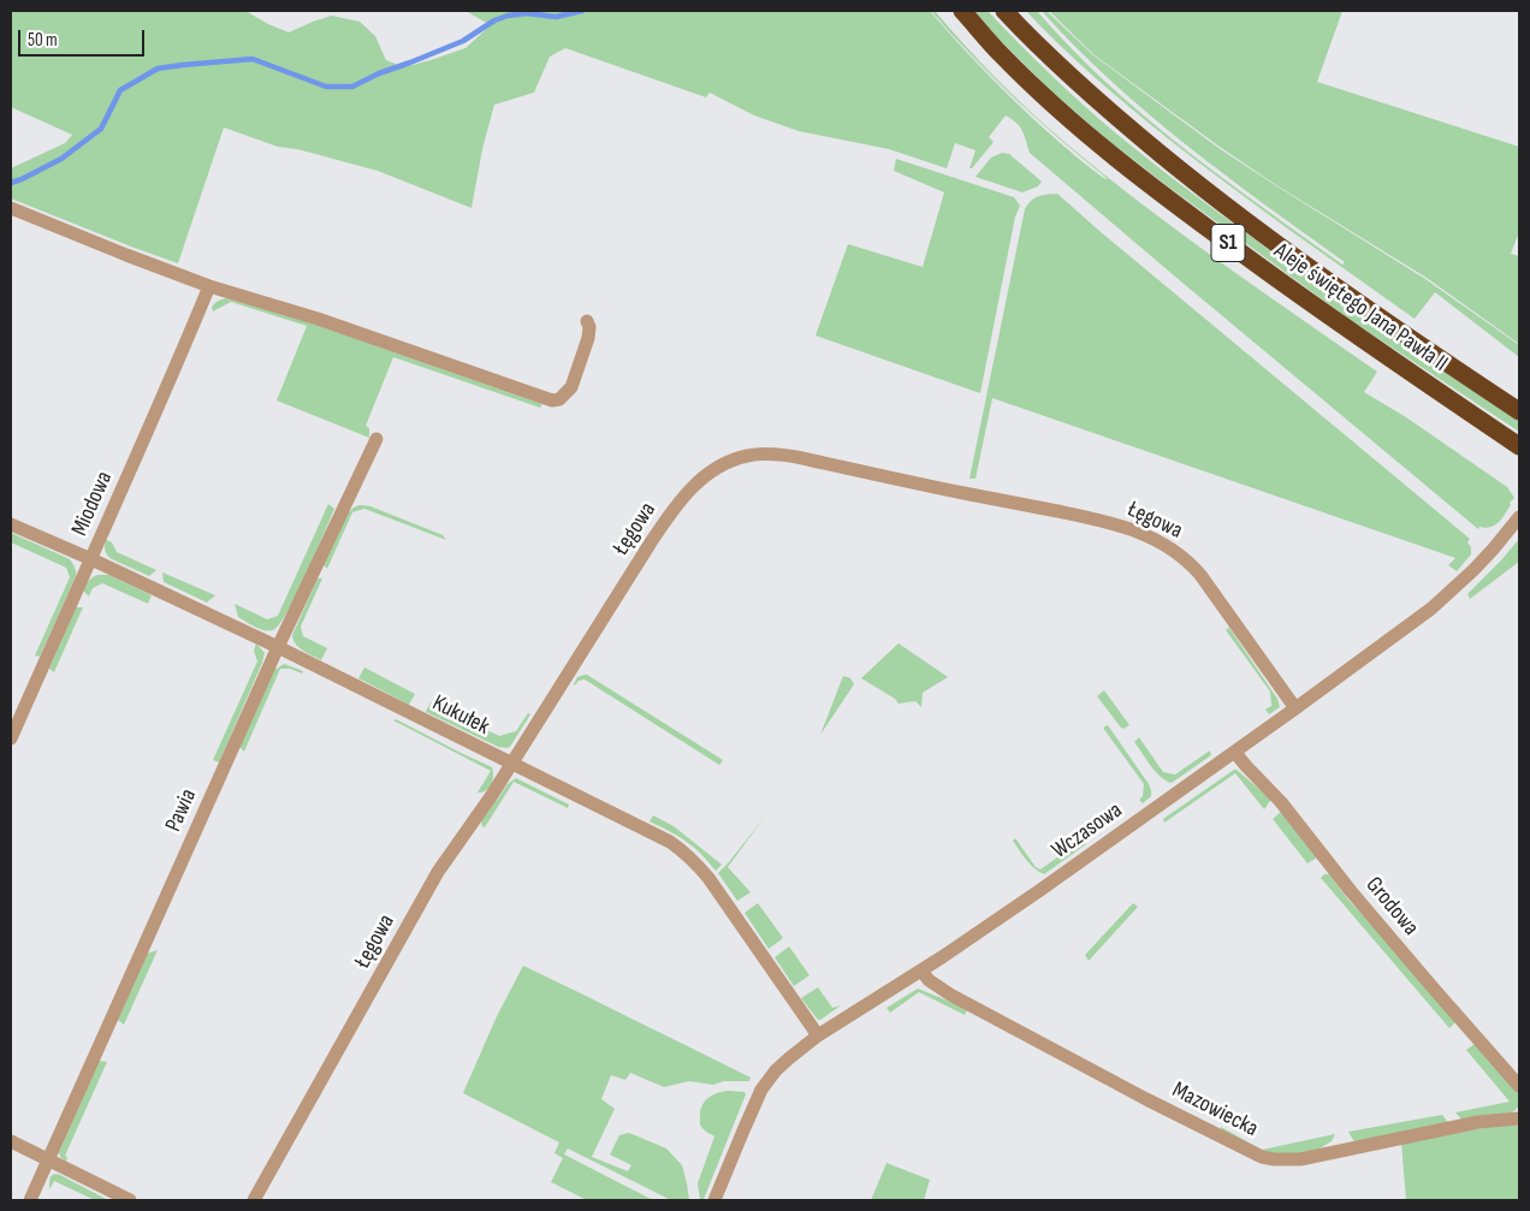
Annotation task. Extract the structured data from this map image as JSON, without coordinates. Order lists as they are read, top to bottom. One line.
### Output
{"streets":{"highway":["S1","Aleje świętego Jana Pawła II"],"street":["Miodowa","Łęgowa","Kukułek","Pawia","Wczasowa","Grodowa","Mazowiecka"]},"crossings":[["Miodowa","Kukułek"],["Łęgowa","Kukułek"],["Łęgowa","Wczasowa"],["Kukułek","Pawia"],["Kukułek","Wczasowa"],["Wczasowa","Grodowa"],["Wczasowa","Mazowiecka"]],"scale_bar":"50 m"}
